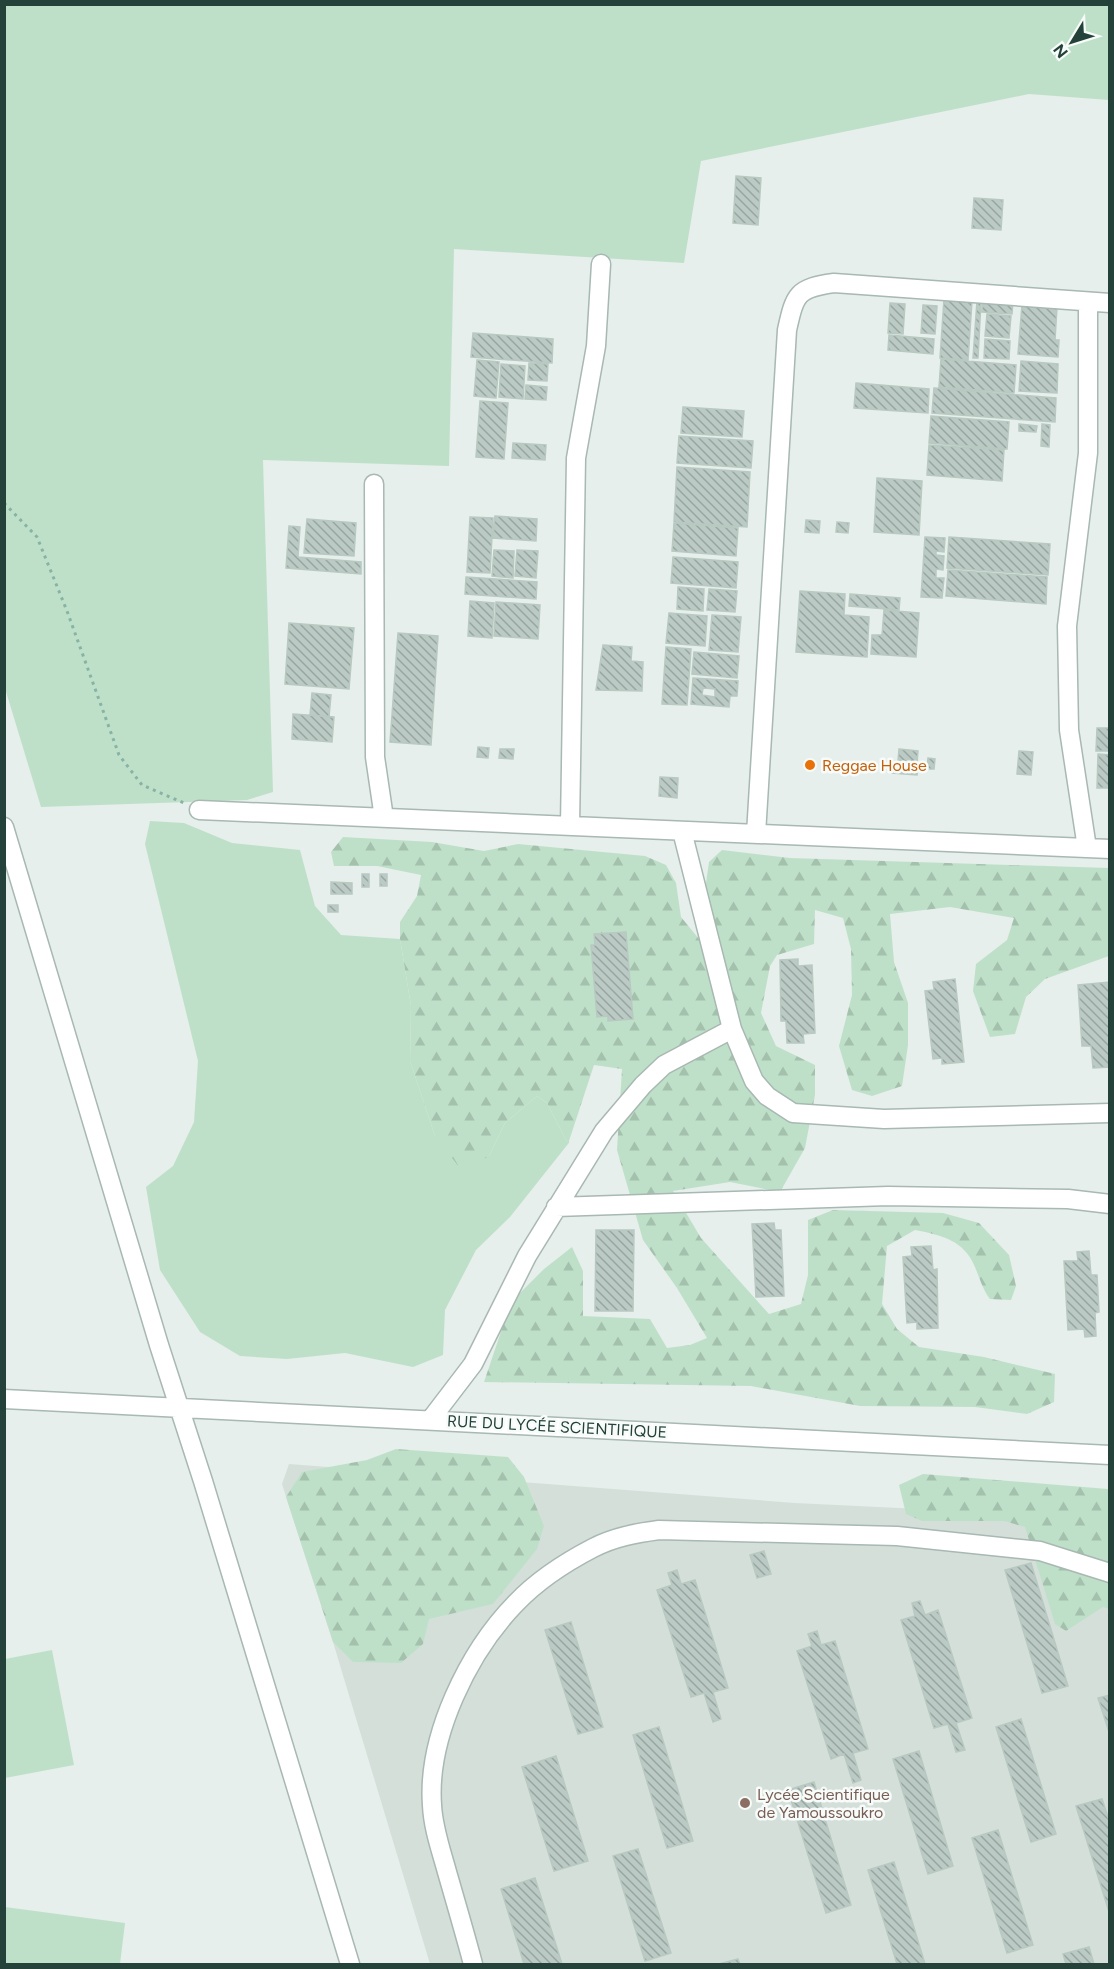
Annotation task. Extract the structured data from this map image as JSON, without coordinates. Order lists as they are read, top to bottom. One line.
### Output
{"streets":{"street":["RUE DU LYCÉE SCIENTIFIQUE"]},"places":["Reggae House","Lycée Scientifique de Yamoussoukro"],"north":"bottom left"}
